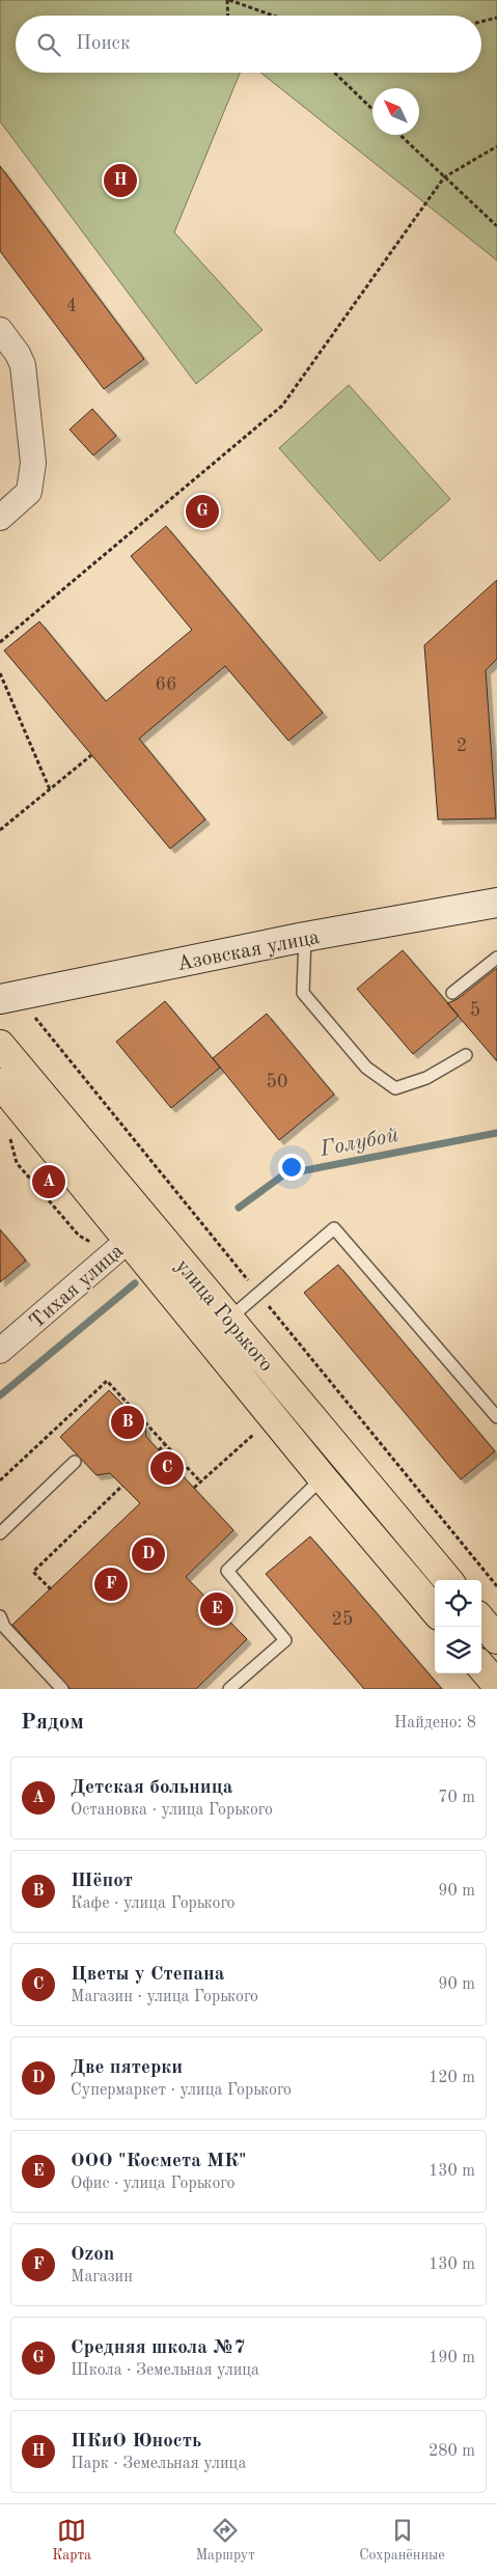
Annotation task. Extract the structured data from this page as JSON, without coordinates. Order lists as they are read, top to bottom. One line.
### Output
{"streets":{"main road":["Азовская улица","улица Горького"],"street":["Тихая улица"]},"crossings":[["Тихая улица","улица Горького"]],"water":["Голубой"],"house_numbers":["4","66","2","5","50","25"],"north":"top left","page":{"search":"Поиск","pins":["H","G","A","B","C","D","F","E"],"heading":["Рядом","Найдено: 8"],"list":[{"mark":"A","name":"Детская больница","note":"Остановка · улица Горького","value":"70 m"},{"mark":"B","name":"Шёпот","note":"Кафе · улица Горького","value":"90 m"},{"mark":"C","name":"Цветы у Степана","note":"Магазин · улица Горького","value":"90 m"},{"mark":"D","name":"Две пятерки","note":"Супермаркет · улица Горького","value":"120 m"},{"mark":"E","name":"ООО \"Космета МК\"","note":"Офис · улица Горького","value":"130 m"},{"mark":"F","name":"Ozon","note":"Магазин","value":"130 m"},{"mark":"G","name":"Средняя школа №7","note":"Школа · Земельная улица","value":"190 m"},{"mark":"H","name":"ПКиО Юность","note":"Парк · Земельная улица","value":"280 m"}],"nav":["Карта","Маршрут","Сохранённые"]}}
